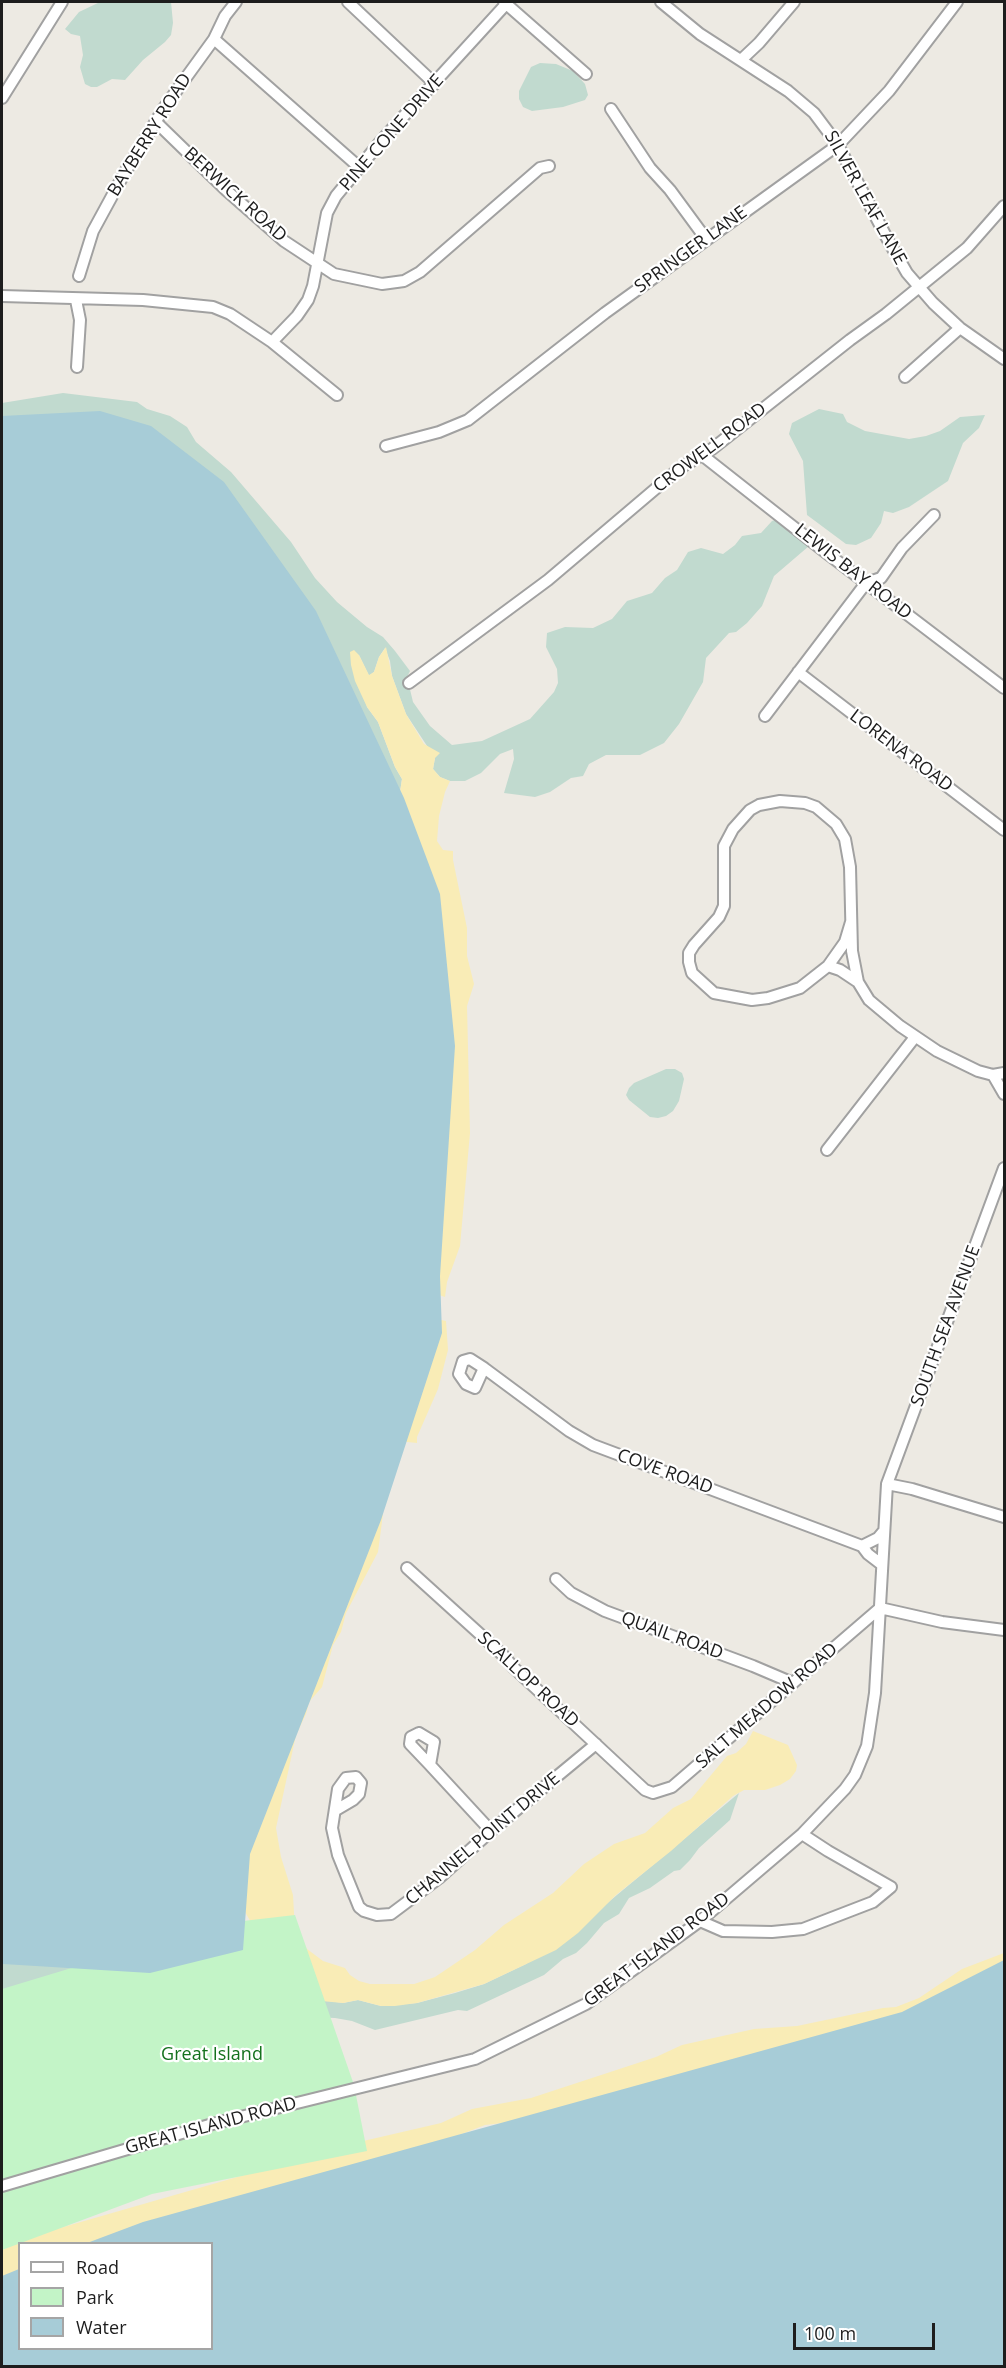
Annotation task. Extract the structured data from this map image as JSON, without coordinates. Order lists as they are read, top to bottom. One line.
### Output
{"streets":{"street":["PINE CONE DRIVE","BAYBERRY ROAD","BERWICK ROAD","SILVER LEAF LANE","SPRINGER LANE","CROWELL ROAD","LEWIS BAY ROAD","LORENA ROAD","SOUTH SEA AVENUE","COVE ROAD","QUAIL ROAD","SCALLOP ROAD","SALT MEADOW ROAD","CHANNEL POINT DRIVE","GREAT ISLAND ROAD"]},"crossings":[["PINE CONE DRIVE","BERWICK ROAD"],["BAYBERRY ROAD","BERWICK ROAD"],["SILVER LEAF LANE","SPRINGER LANE"],["SILVER LEAF LANE","CROWELL ROAD"],["CROWELL ROAD","LEWIS BAY ROAD"],["SOUTH SEA AVENUE","GREAT ISLAND ROAD"],["COVE ROAD","GREAT ISLAND ROAD"],["QUAIL ROAD","SALT MEADOW ROAD"],["SCALLOP ROAD","SALT MEADOW ROAD"],["SCALLOP ROAD","CHANNEL POINT DRIVE"],["SALT MEADOW ROAD","GREAT ISLAND ROAD"]],"parks":["Great Island"],"legend":["Road","Park","Water"],"scale_bar":"100 m"}
